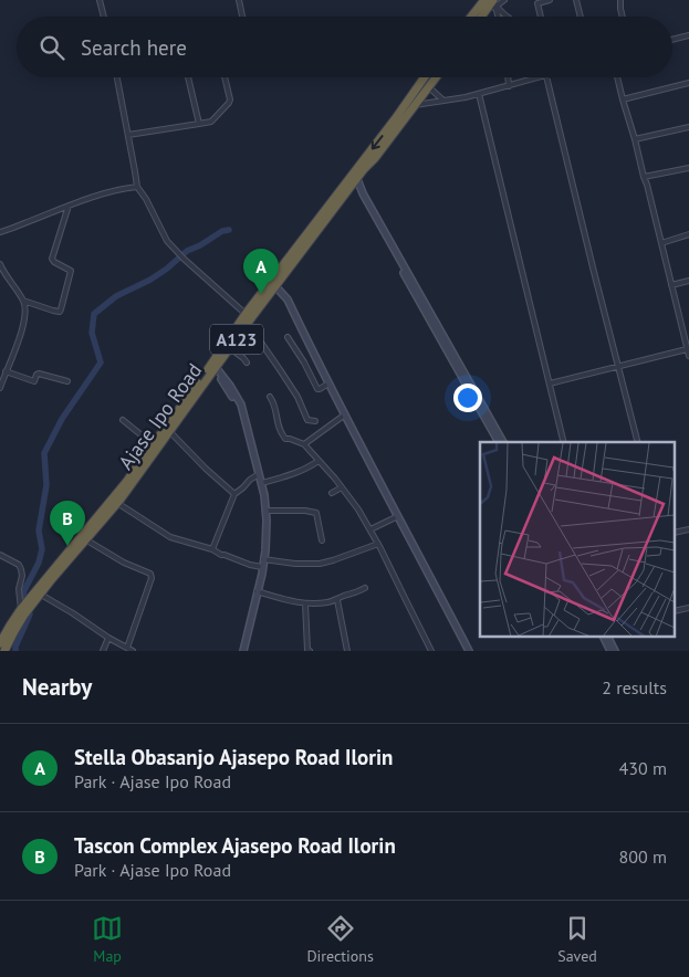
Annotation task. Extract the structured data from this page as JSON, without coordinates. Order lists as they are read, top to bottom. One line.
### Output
{"streets":{"highway":["A123","Ajase Ipo Road"]},"page":{"search":"Search here","pins":["A","B"],"heading":["Nearby","2 results"],"list":[{"mark":"A","name":"Stella Obasanjo Ajasepo Road Ilorin","note":"Park · Ajase Ipo Road","value":"430 m"},{"mark":"B","name":"Tascon Complex Ajasepo Road Ilorin","note":"Park · Ajase Ipo Road","value":"800 m"}],"nav":["Map","Directions","Saved"]}}
